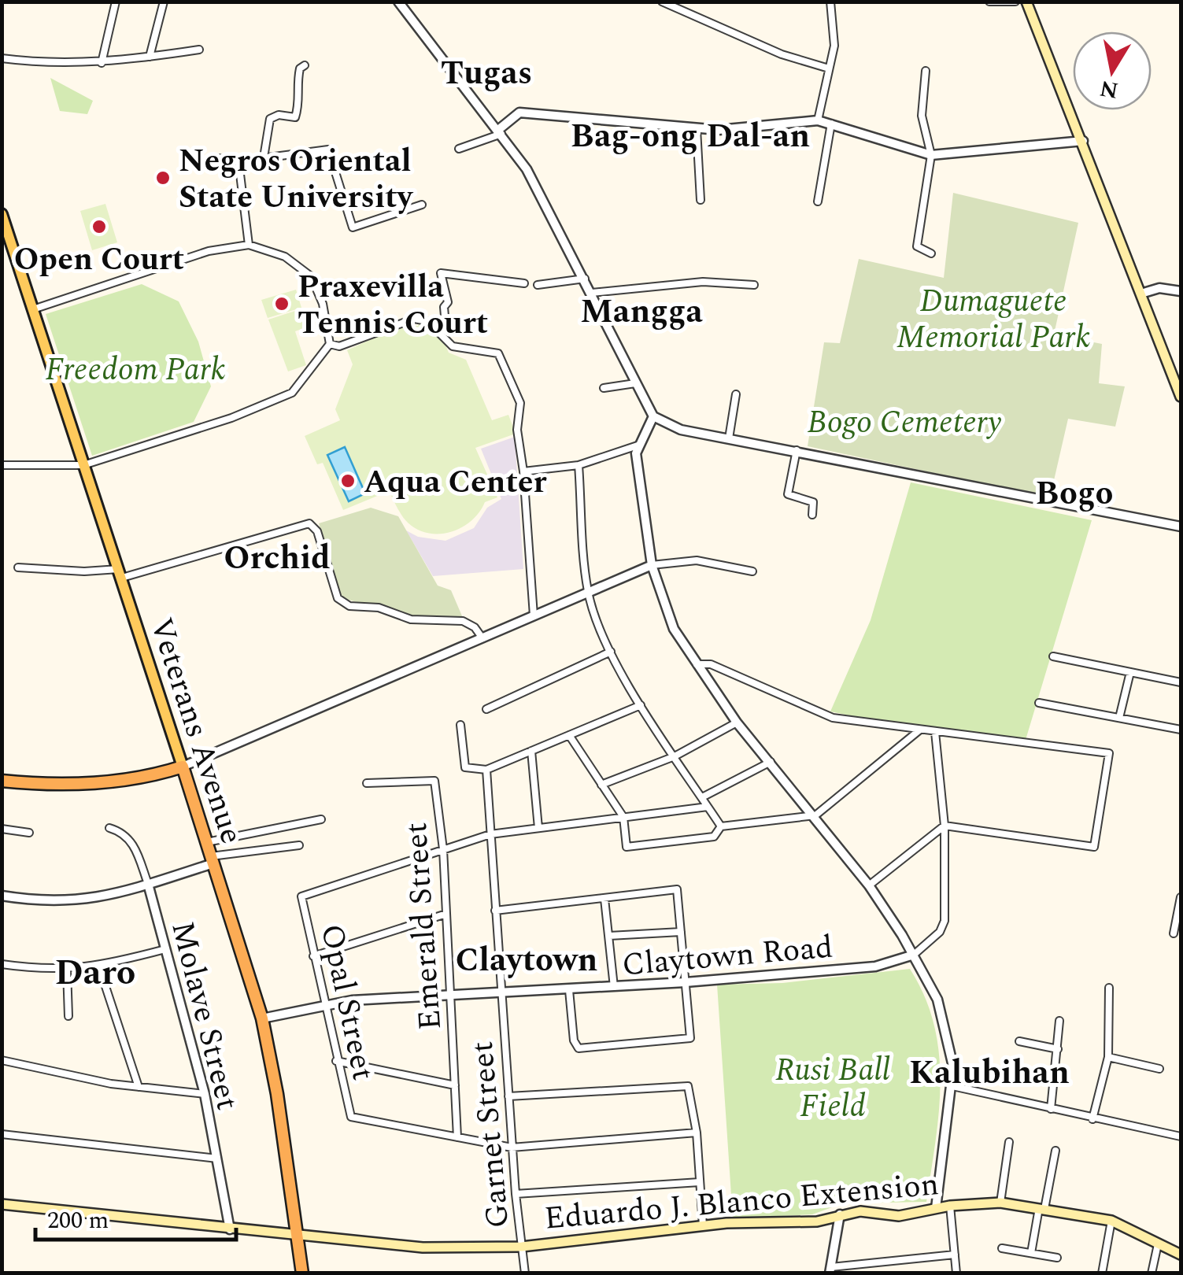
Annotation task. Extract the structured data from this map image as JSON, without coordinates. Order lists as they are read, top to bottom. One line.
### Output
{"streets":{"highway":["Veterans Avenue"],"main road":["Eduardo J. Blanco Extension"],"street":["Emerald Street","Claytown Road","Opal Street","Molave Street","Garnet Street"]},"crossings":[["Veterans Avenue","Claytown Road"],["Veterans Avenue","Eduardo J. Blanco Extension"],["Emerald Street","Claytown Road"],["Emerald Street","Opal Street"],["Claytown Road","Opal Street"],["Claytown Road","Garnet Street"],["Molave Street","Eduardo J. Blanco Extension"],["Garnet Street","Eduardo J. Blanco Extension"]],"districts":["Tugas","Bag-ong Dal-an","Mangga","Bogo","Orchid","Claytown","Daro","Kalubihan"],"parks":["Dumaguete Memorial Park","Freedom Park","Bogo Cemetery","Rusi Ball Field"],"places":["Negros Oriental State University","Open Court","Praxevilla Tennis Court","Aqua Center"],"scale_bar":"200 m","north":"bottom"}
